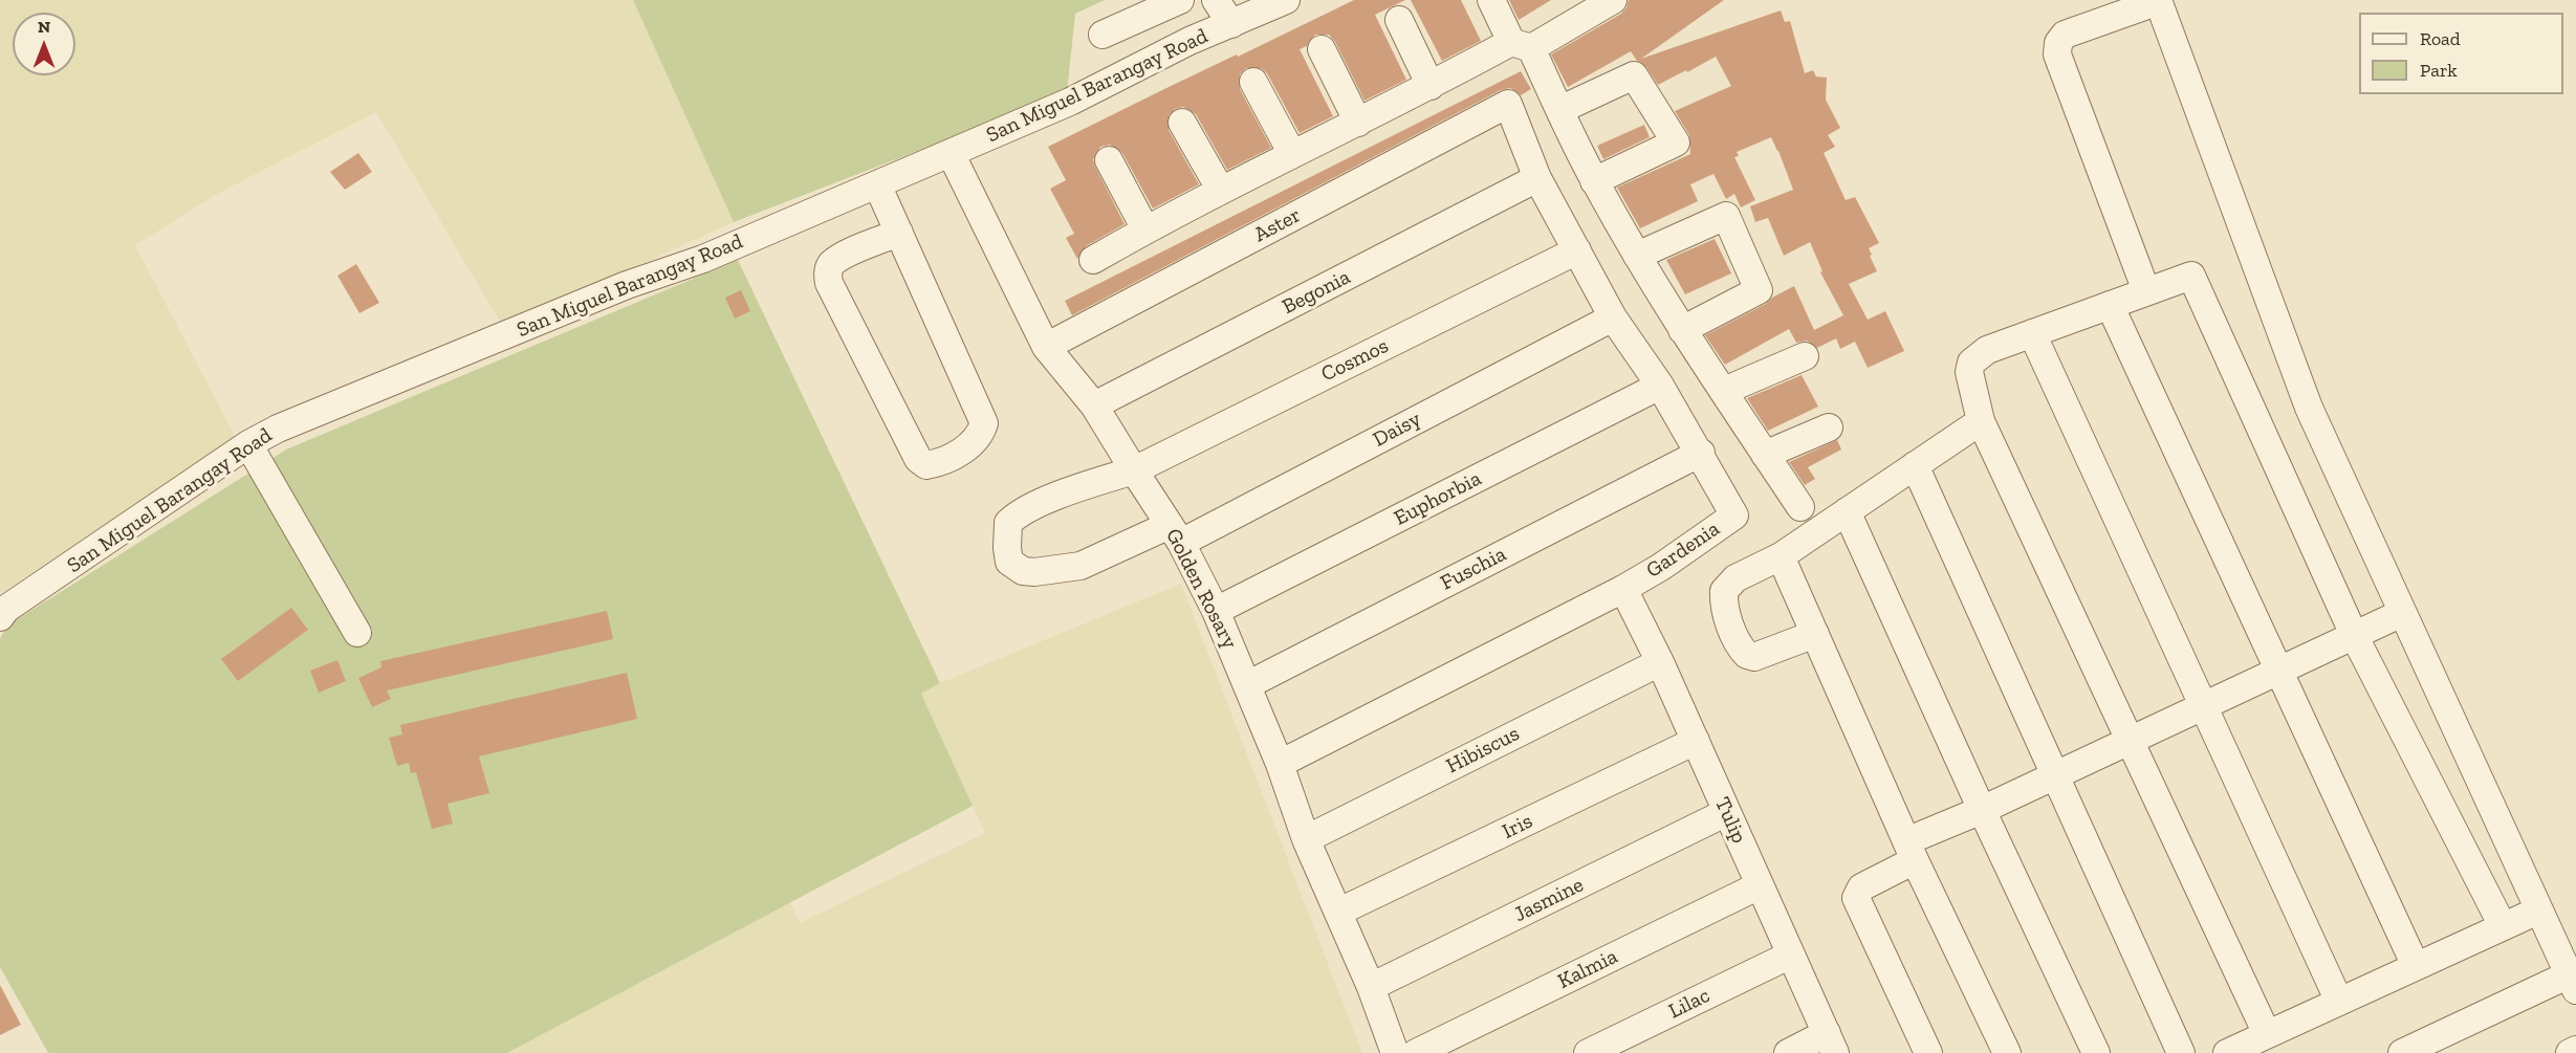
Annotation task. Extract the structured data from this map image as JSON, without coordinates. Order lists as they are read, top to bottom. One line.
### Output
{"streets":{"street":["San Miguel Barangay Road","Aster","Begonia","Cosmos","Daisy","Euphorbia","Gardenia","Fuschia","Golden Rosary","Hibiscus","Tulip","Iris","Jasmine","Kalmia","Lilac"]},"crossings":[["San Miguel Barangay Road","Golden Rosary"],["Aster","Gardenia"],["Aster","Golden Rosary"],["Begonia","Gardenia"],["Begonia","Golden Rosary"],["Cosmos","Daisy"],["Cosmos","Gardenia"],["Cosmos","Golden Rosary"],["Daisy","Gardenia"],["Daisy","Golden Rosary"],["Euphorbia","Gardenia"],["Euphorbia","Golden Rosary"],["Gardenia","Fuschia"],["Gardenia","Golden Rosary"],["Gardenia","Tulip"],["Fuschia","Golden Rosary"],["Golden Rosary","Hibiscus"],["Golden Rosary","Iris"],["Golden Rosary","Jasmine"],["Hibiscus","Tulip"],["Tulip","Iris"],["Tulip","Jasmine"],["Tulip","Kalmia"],["Tulip","Lilac"]],"legend":["Road","Park"],"north":"top"}
